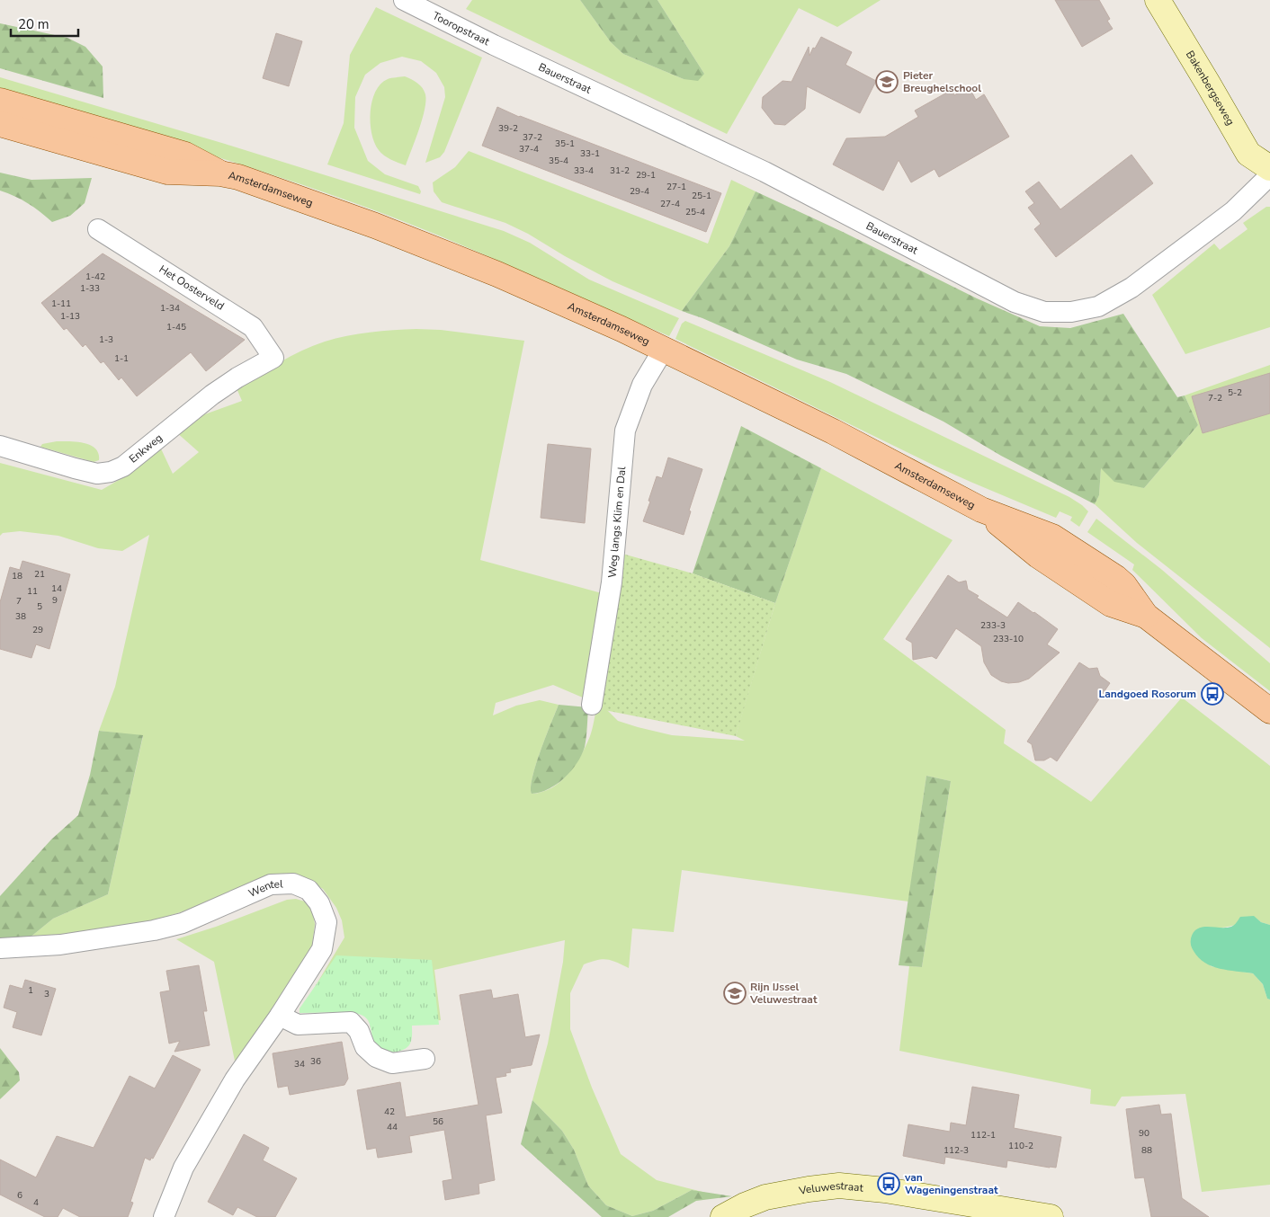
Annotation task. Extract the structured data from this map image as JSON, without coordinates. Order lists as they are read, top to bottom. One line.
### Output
{"streets":{"main road":["Amsterdamseweg"],"street":["Tooropstraat","Bauerstraat","Bakenbergseweg","Het Oosterveld","Enkweg","Weg langs Klim en Dal","Wentel","Veluwestraat"]},"crossings":[["Tooropstraat","Bauerstraat"],["Amsterdamseweg","Weg langs Klim en Dal"],["Het Oosterveld","Enkweg"]],"places":{"school or university":["Pieter Breughelschool","Rijn IJssel Veluwestraat"],"bus stop":["Landgoed Rosorum","van Wageningenstraat"]},"house_numbers":["39-2","37-2","35-1","37-4","33-1","35-4","33-4","31-2","29-1","27-1","29-4","25-1","27-4","25-4","1-42","1-33","1-11","1-34","1-13","1-45","1-3","1-1","5-2","7-2","21","18","14","11","9","7","5","38","233-3","29","233-10","1","3","36","34","42","56","44","90","112-1","110-2","112-3","88","6","4"],"scale_bar":"20 m"}
